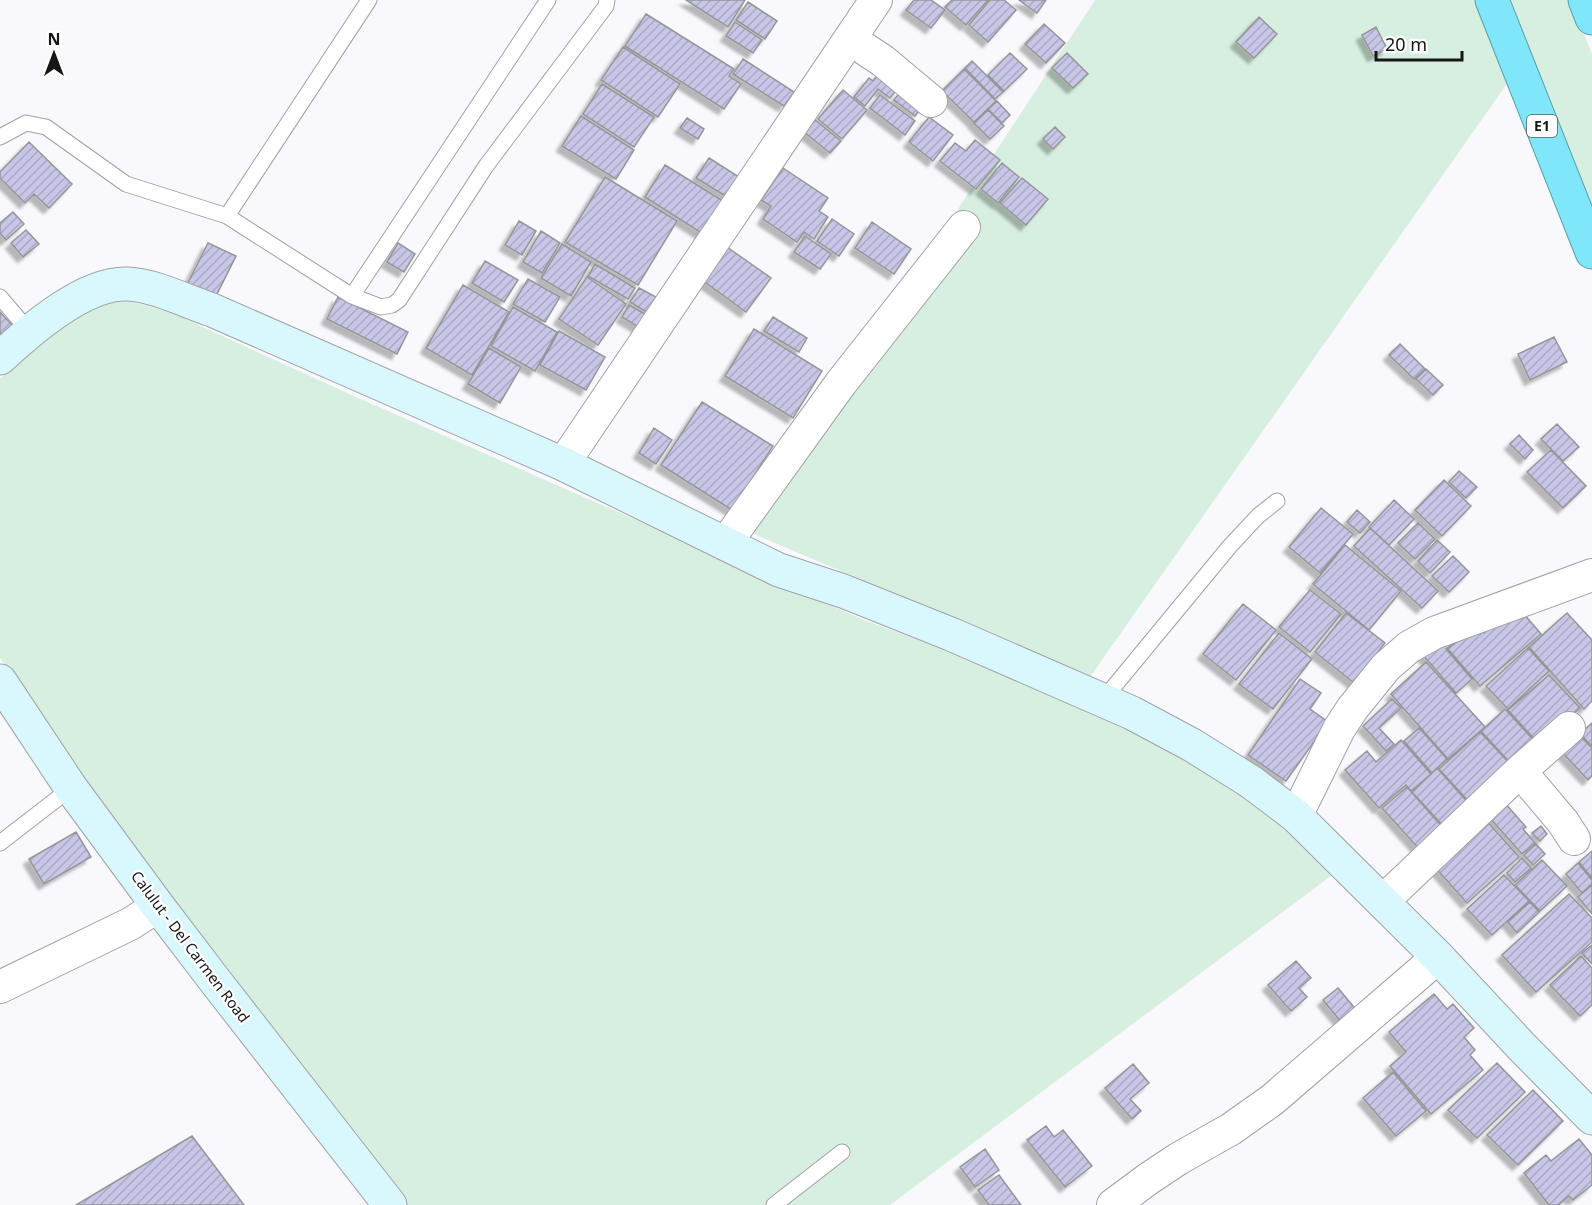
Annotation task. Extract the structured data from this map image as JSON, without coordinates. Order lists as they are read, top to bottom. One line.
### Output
{"streets":{"highway":["E1"],"street":["Calulut - Del Carmen Road"]},"scale_bar":"20 m","north":"top"}
